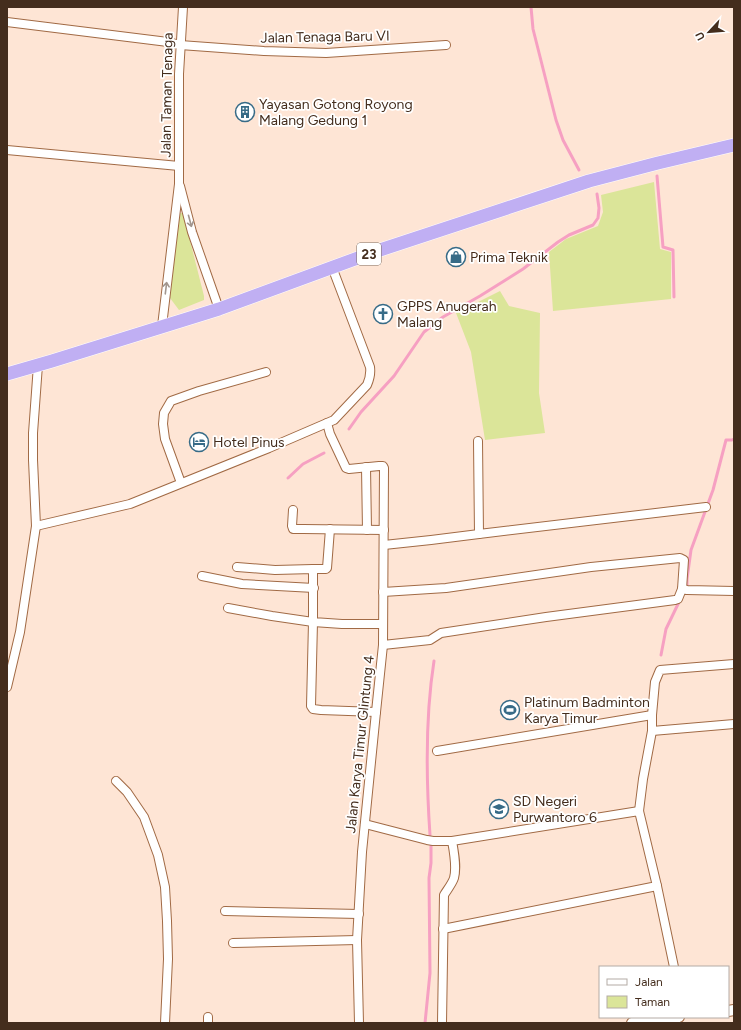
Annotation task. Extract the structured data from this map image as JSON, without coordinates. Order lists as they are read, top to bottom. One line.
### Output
{"streets":{"highway":["23"],"street":["Jalan Tenaga Baru VI","Jalan Taman Tenaga","Jalan Karya Timur Glintung 4"]},"crossings":[["Jalan Tenaga Baru VI","Jalan Taman Tenaga"],["Jalan Taman Tenaga","23"]],"places":{"building":["Yayasan Gotong Royong Malang Gedung 1"],"shop":["Prima Teknik"],"church":["GPPS Anugerah Malang"],"hotel":["Hotel Pinus"],"sports":["Platinum Badminton Karya Timur"],"school or university":["SD Negeri Purwantoro 6"]},"legend":["Jalan","Taman"],"north":"bottom left"}
